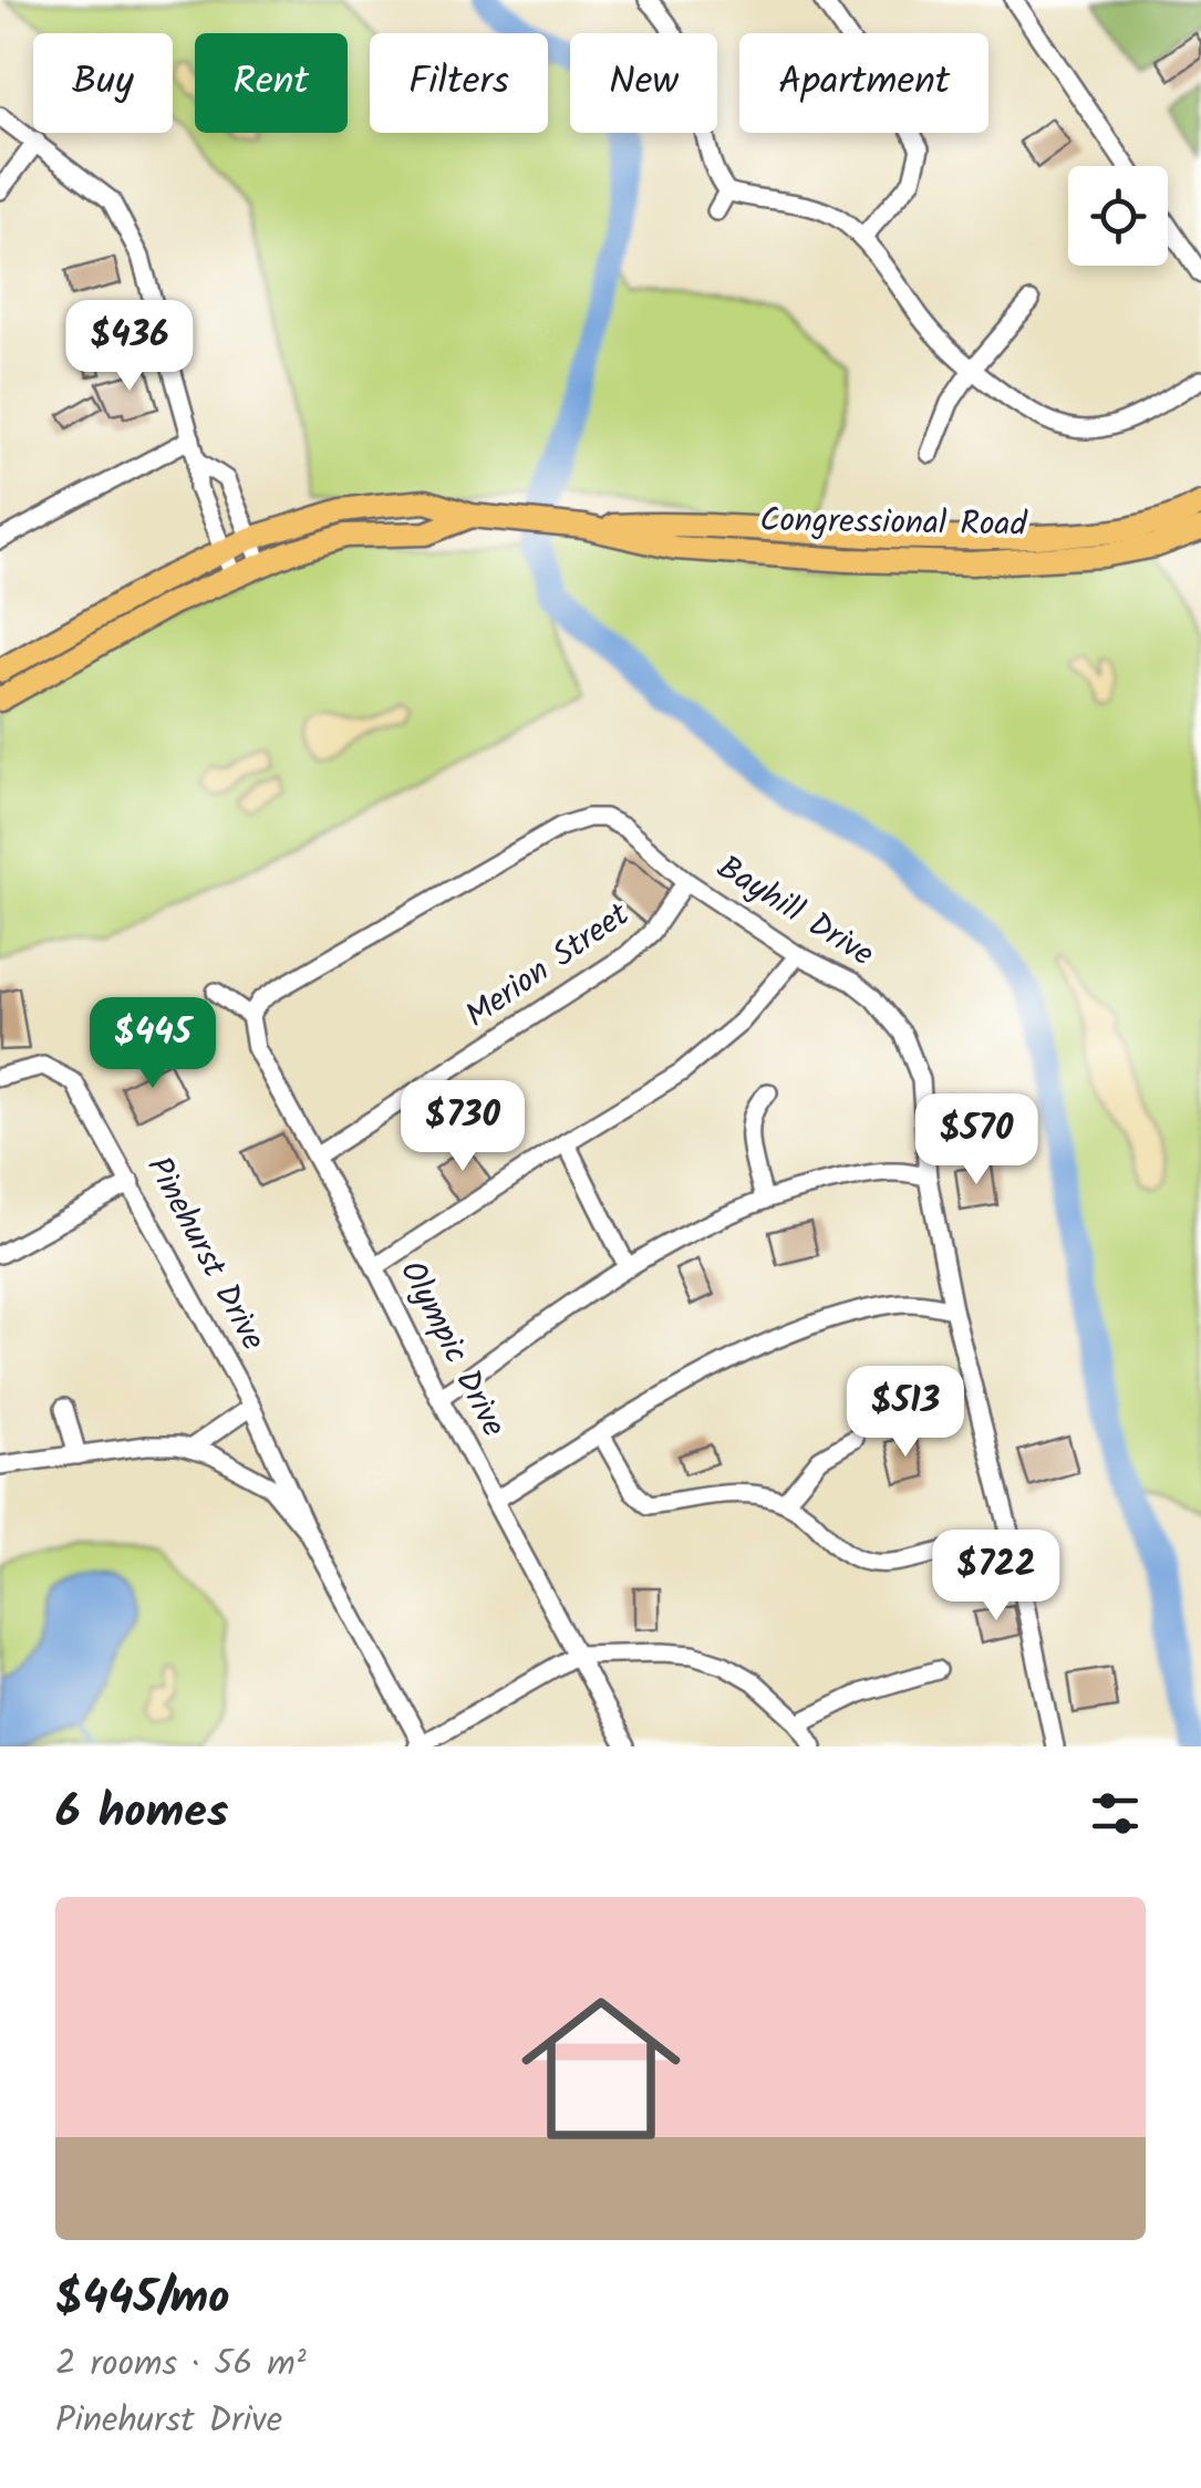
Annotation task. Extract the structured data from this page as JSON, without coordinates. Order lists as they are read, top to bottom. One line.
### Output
{"streets":{"main road":["Congressional Road"],"street":["Bayhill Drive","Merion Street","Pinehurst Drive","Olympic Drive"]},"crossings":[["Bayhill Drive","Merion Street"],["Bayhill Drive","Olympic Drive"],["Merion Street","Olympic Drive"]],"page":{"chip":["Buy","Rent","Filters","New","Apartment"],"price":["$436","$445","$730","$570","$513","$722"],"heading":"6 homes","list":[{"name":"$445/mo","note":"2 rooms · 56 m² · Pinehurst Drive"}]}}
